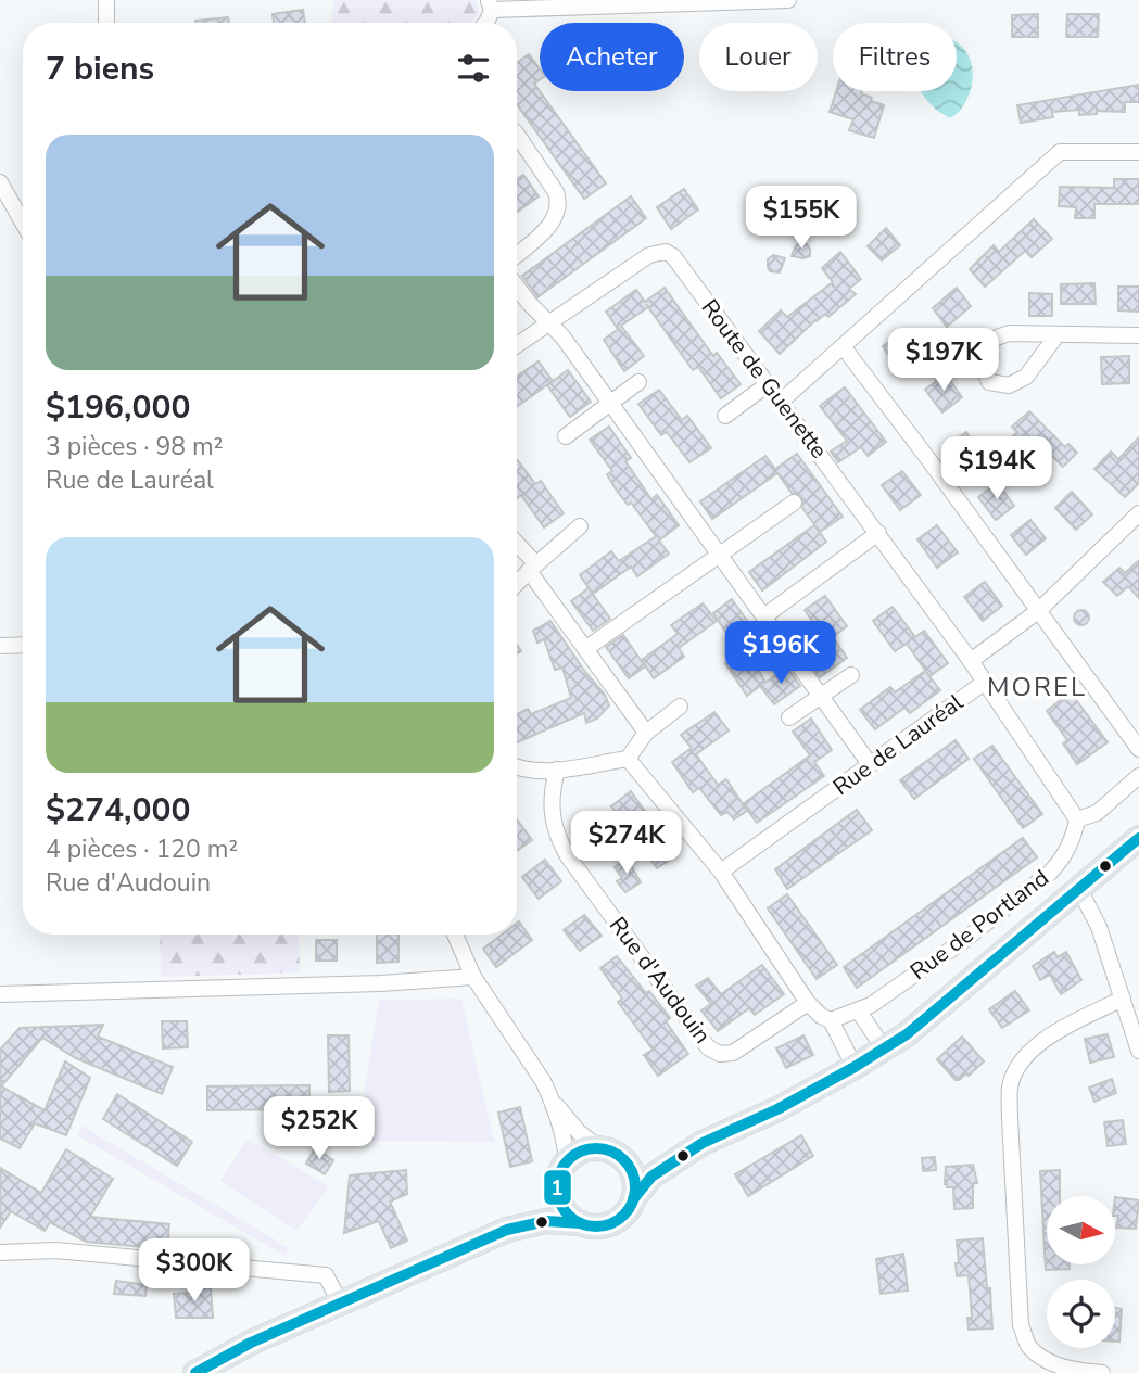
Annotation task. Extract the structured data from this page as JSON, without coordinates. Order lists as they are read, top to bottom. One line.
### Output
{"streets":{"street":["Route de Guenette","Rue de Lauréal","Rue de Portland","Rue d'Audouin"]},"crossings":[["Route de Guenette","Rue de Lauréal"]],"districts":["MOREL"],"lines":["transit line 1"],"north":"right","page":{"chip":["Acheter","Louer","Filtres"],"heading":"7 biens","list":[{"name":"$196,000","note":"3 pièces · 98 m² · Rue de Lauréal"},{"name":"$274,000","note":"4 pièces · 120 m² · Rue d'Audouin"}],"price":["$155K","$197K","$194K","$196K","$274K","$252K","$300K"]}}
